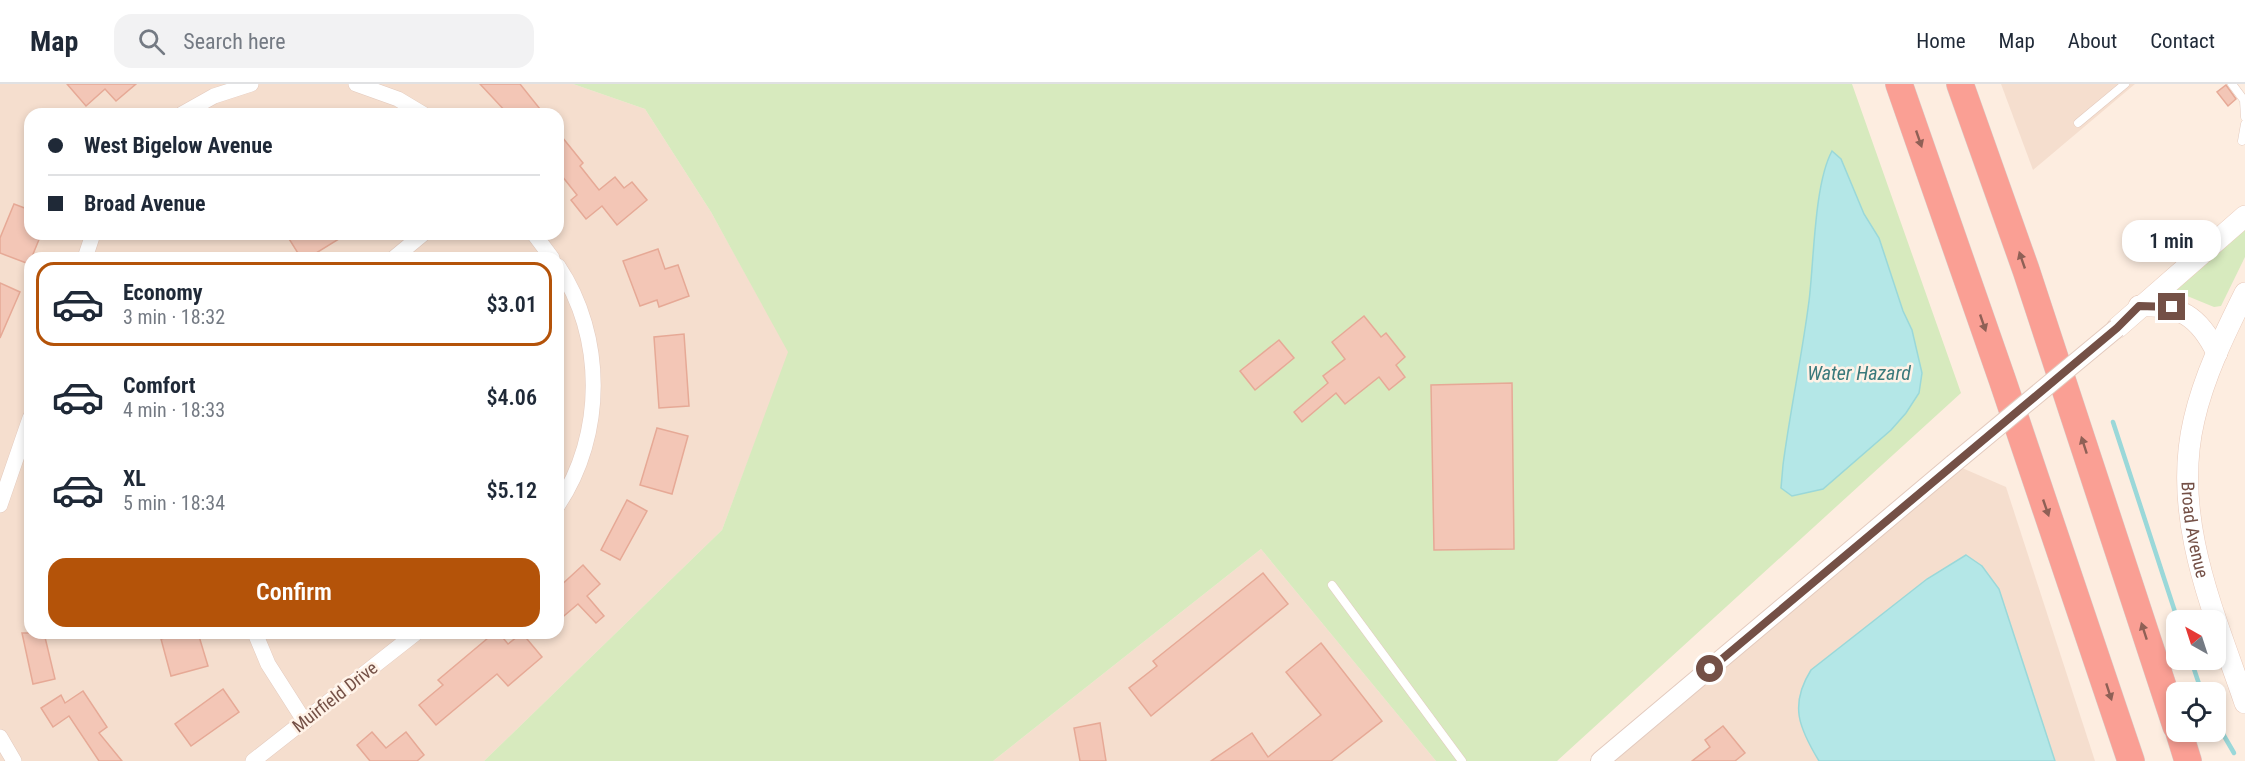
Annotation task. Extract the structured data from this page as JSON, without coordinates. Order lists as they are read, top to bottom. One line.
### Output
{"streets":{"main road":["Broad Avenue"],"street":["Muirfield Drive"]},"water":["Water Hazard"],"north":"top left","page":{"header":"Map","search":"Search here","nav":["Home","Map","About","Contact"],"banner":["West Bigelow Avenue","Broad Avenue"],"bubble":"1 min","list":[{"name":"Economy","note":"3 min · 18:32","value":"$3.01"},{"name":"Comfort","note":"4 min · 18:33","value":"$4.06"},{"name":"XL","note":"5 min · 18:34","value":"$5.12"}],"buttons":"Confirm"}}
